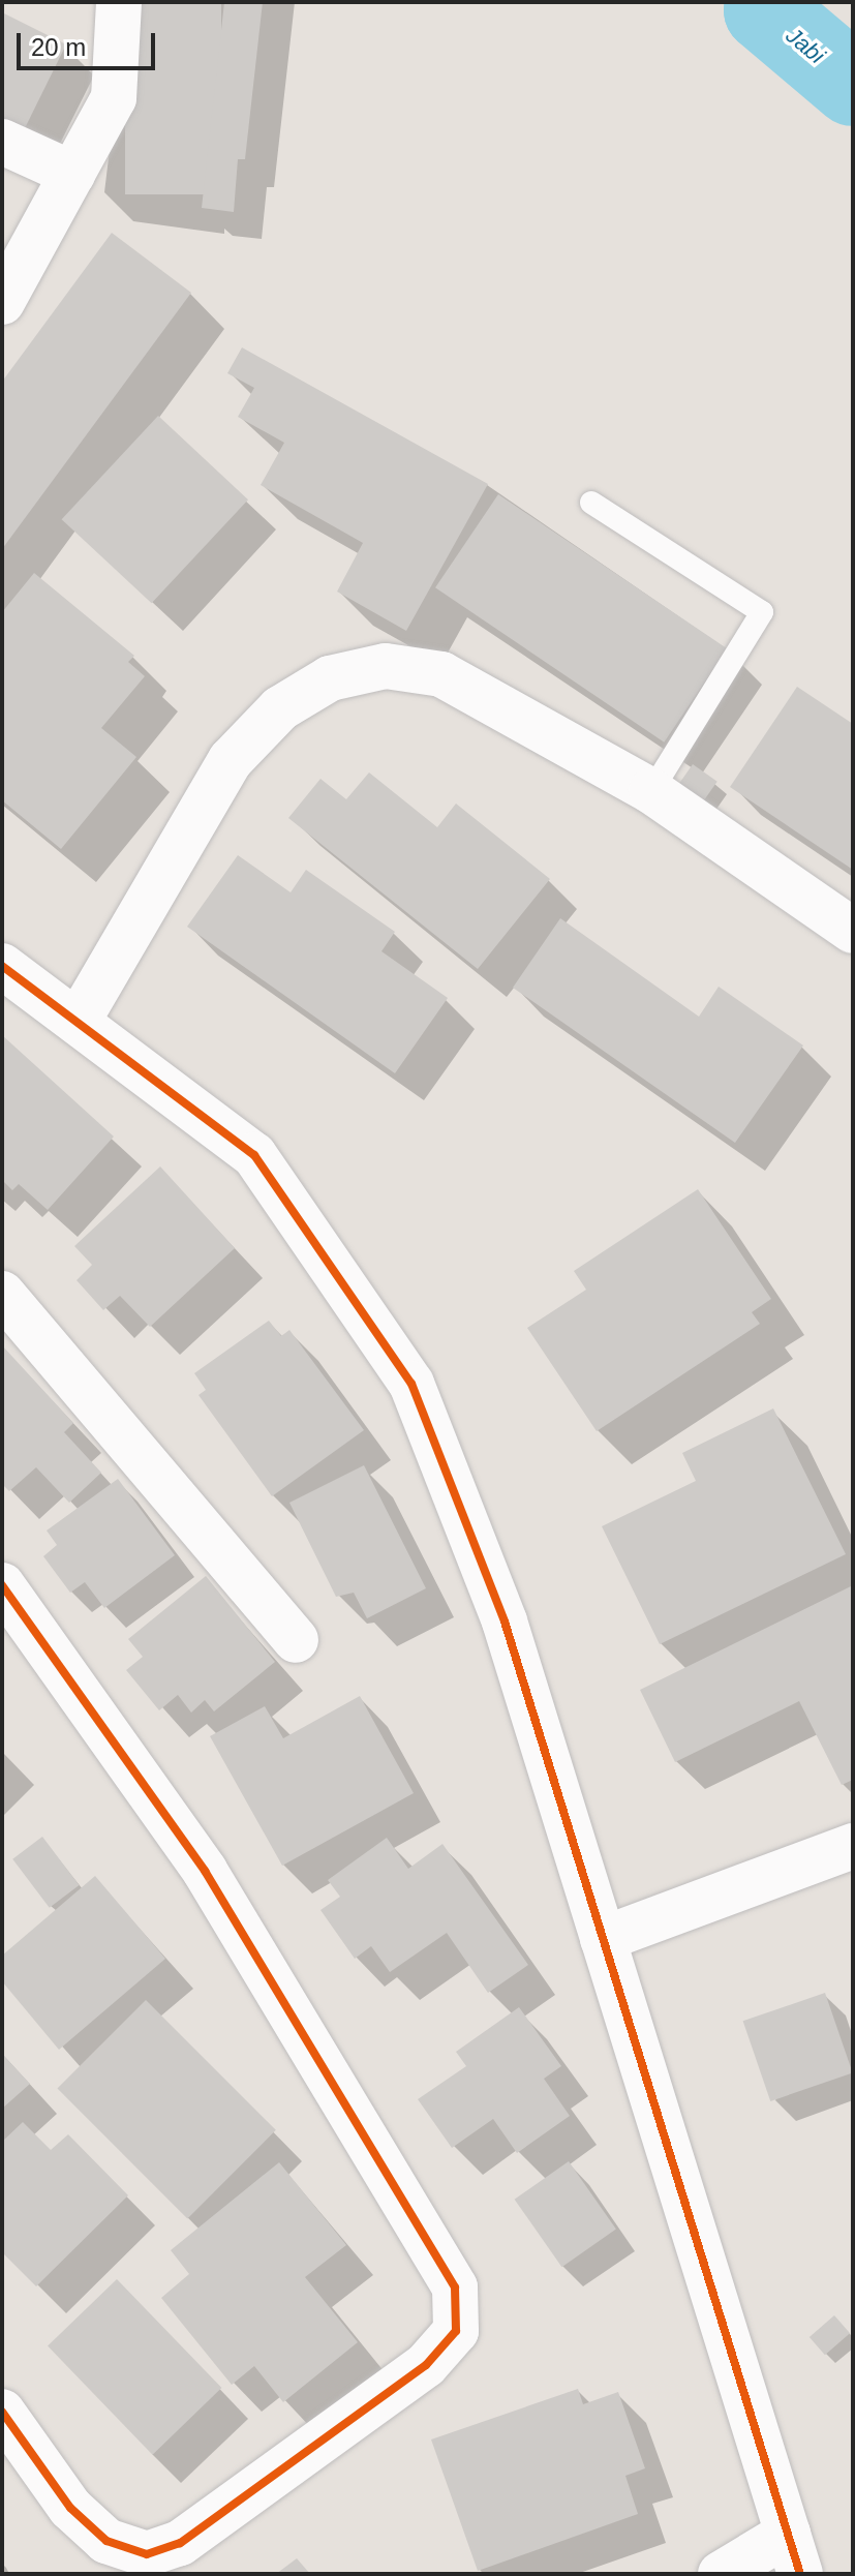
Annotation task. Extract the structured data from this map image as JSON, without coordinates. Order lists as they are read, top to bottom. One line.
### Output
{"water":["Jabi"],"scale_bar":"20 m"}
